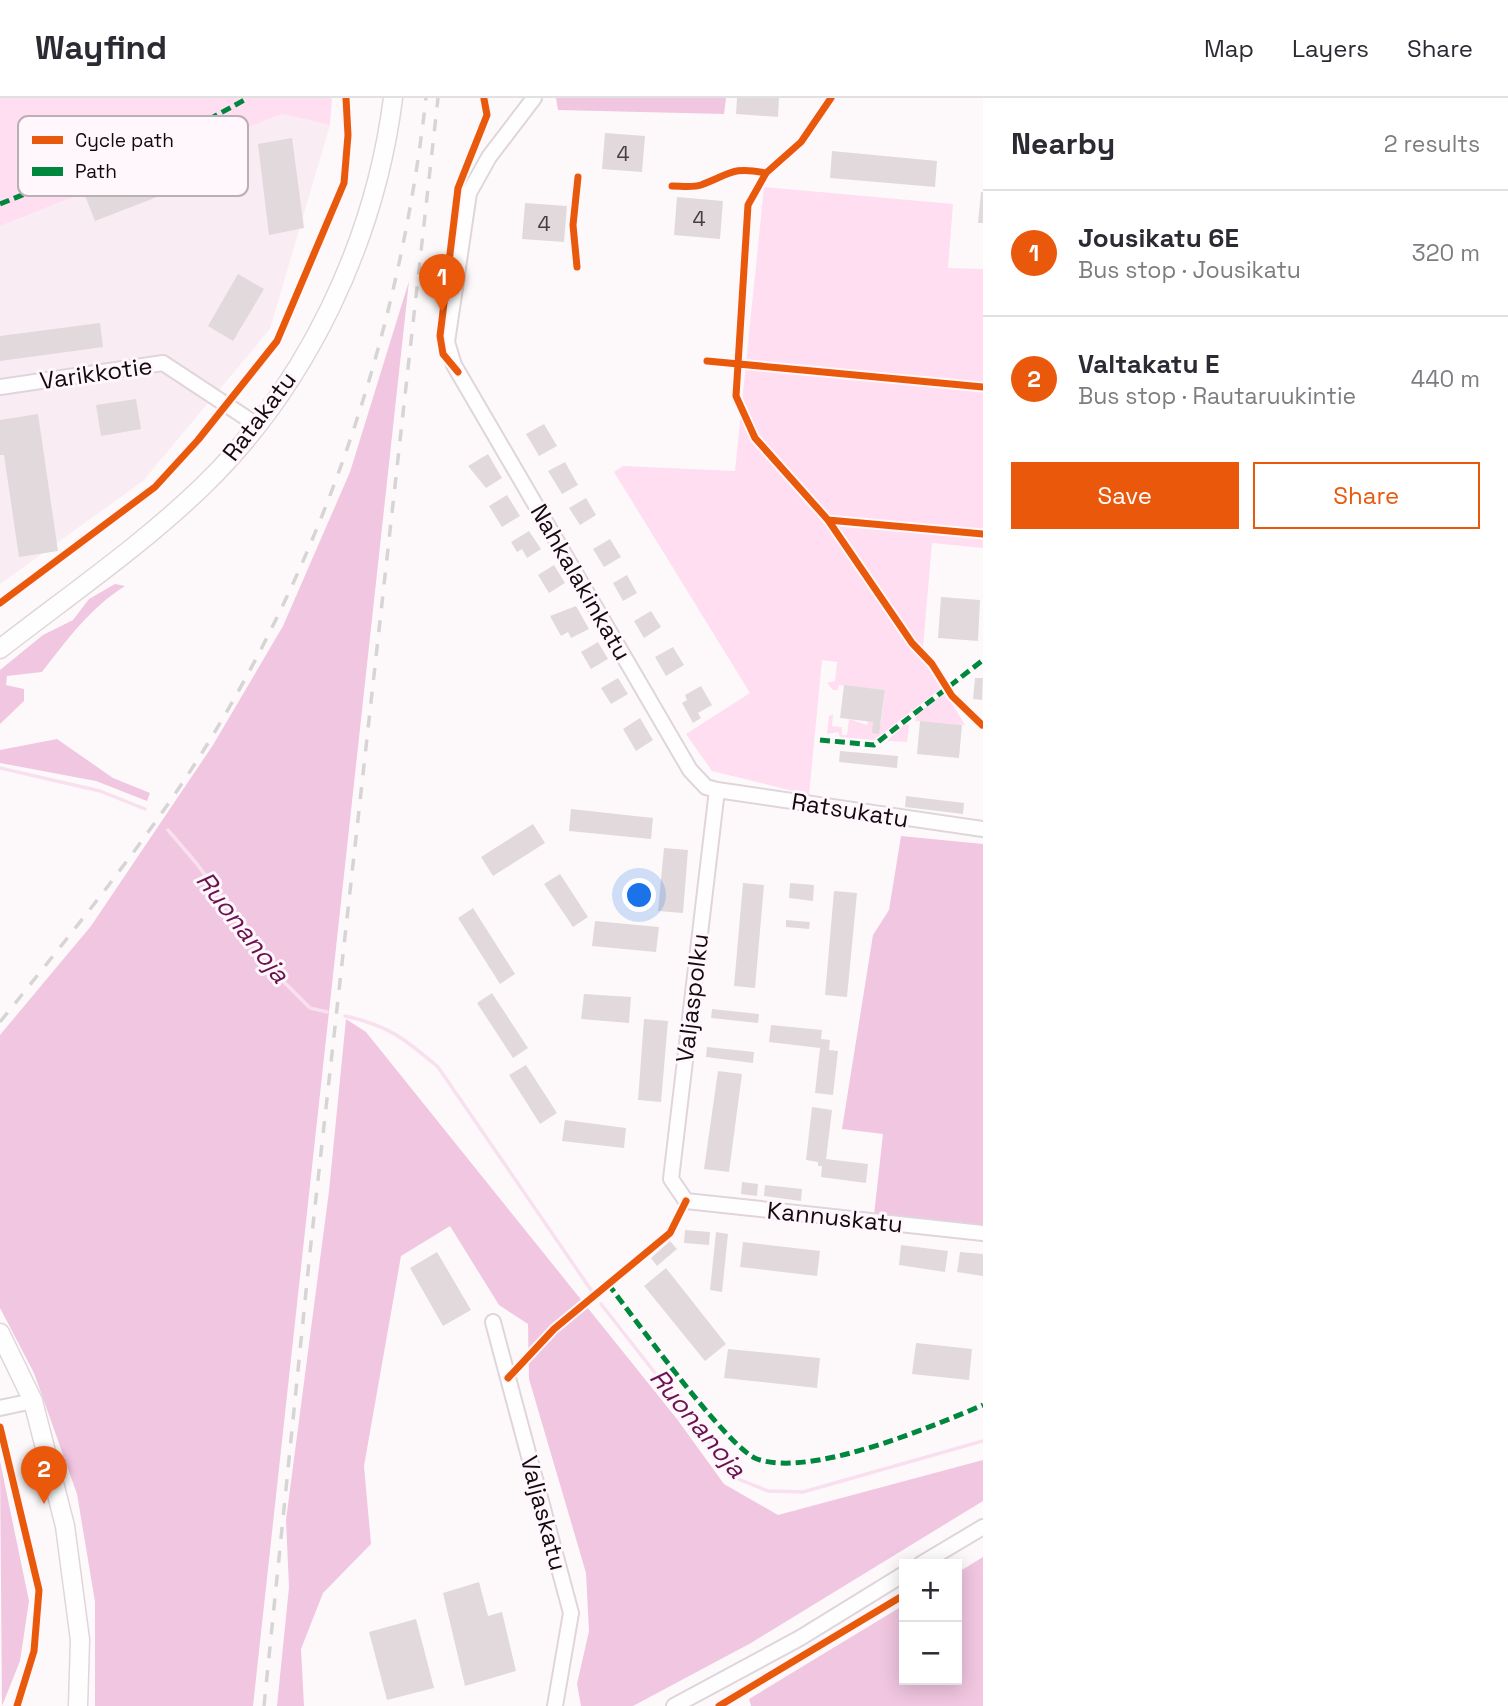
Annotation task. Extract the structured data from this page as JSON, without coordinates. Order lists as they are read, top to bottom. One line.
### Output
{"streets":{"main road":["Ratakatu"],"street":["Varikkotie","Nahkalakinkatu","Ratsukatu","Valjaspolku","Kannuskatu","Valjaskatu"]},"crossings":[["Varikkotie","Ratakatu"],["Nahkalakinkatu","Ratsukatu"],["Nahkalakinkatu","Valjaspolku"],["Ratsukatu","Valjaspolku"],["Valjaspolku","Kannuskatu"]],"water":["Ruonanoja"],"house_numbers":["4","4","4"],"legend":["Cycle path","Path"],"page":{"header":"Wayfind","nav":["Map","Layers","Share"],"heading":["Nearby","2 results"],"list":[{"mark":"1","name":"Jousikatu 6E","note":"Bus stop · Jousikatu","value":"320 m"},{"mark":"2","name":"Valtakatu E","note":"Bus stop · Rautaruukintie","value":"440 m"}],"pins":["1","2"],"buttons":["Save","Share"],"map_buttons":["+","−"]}}
